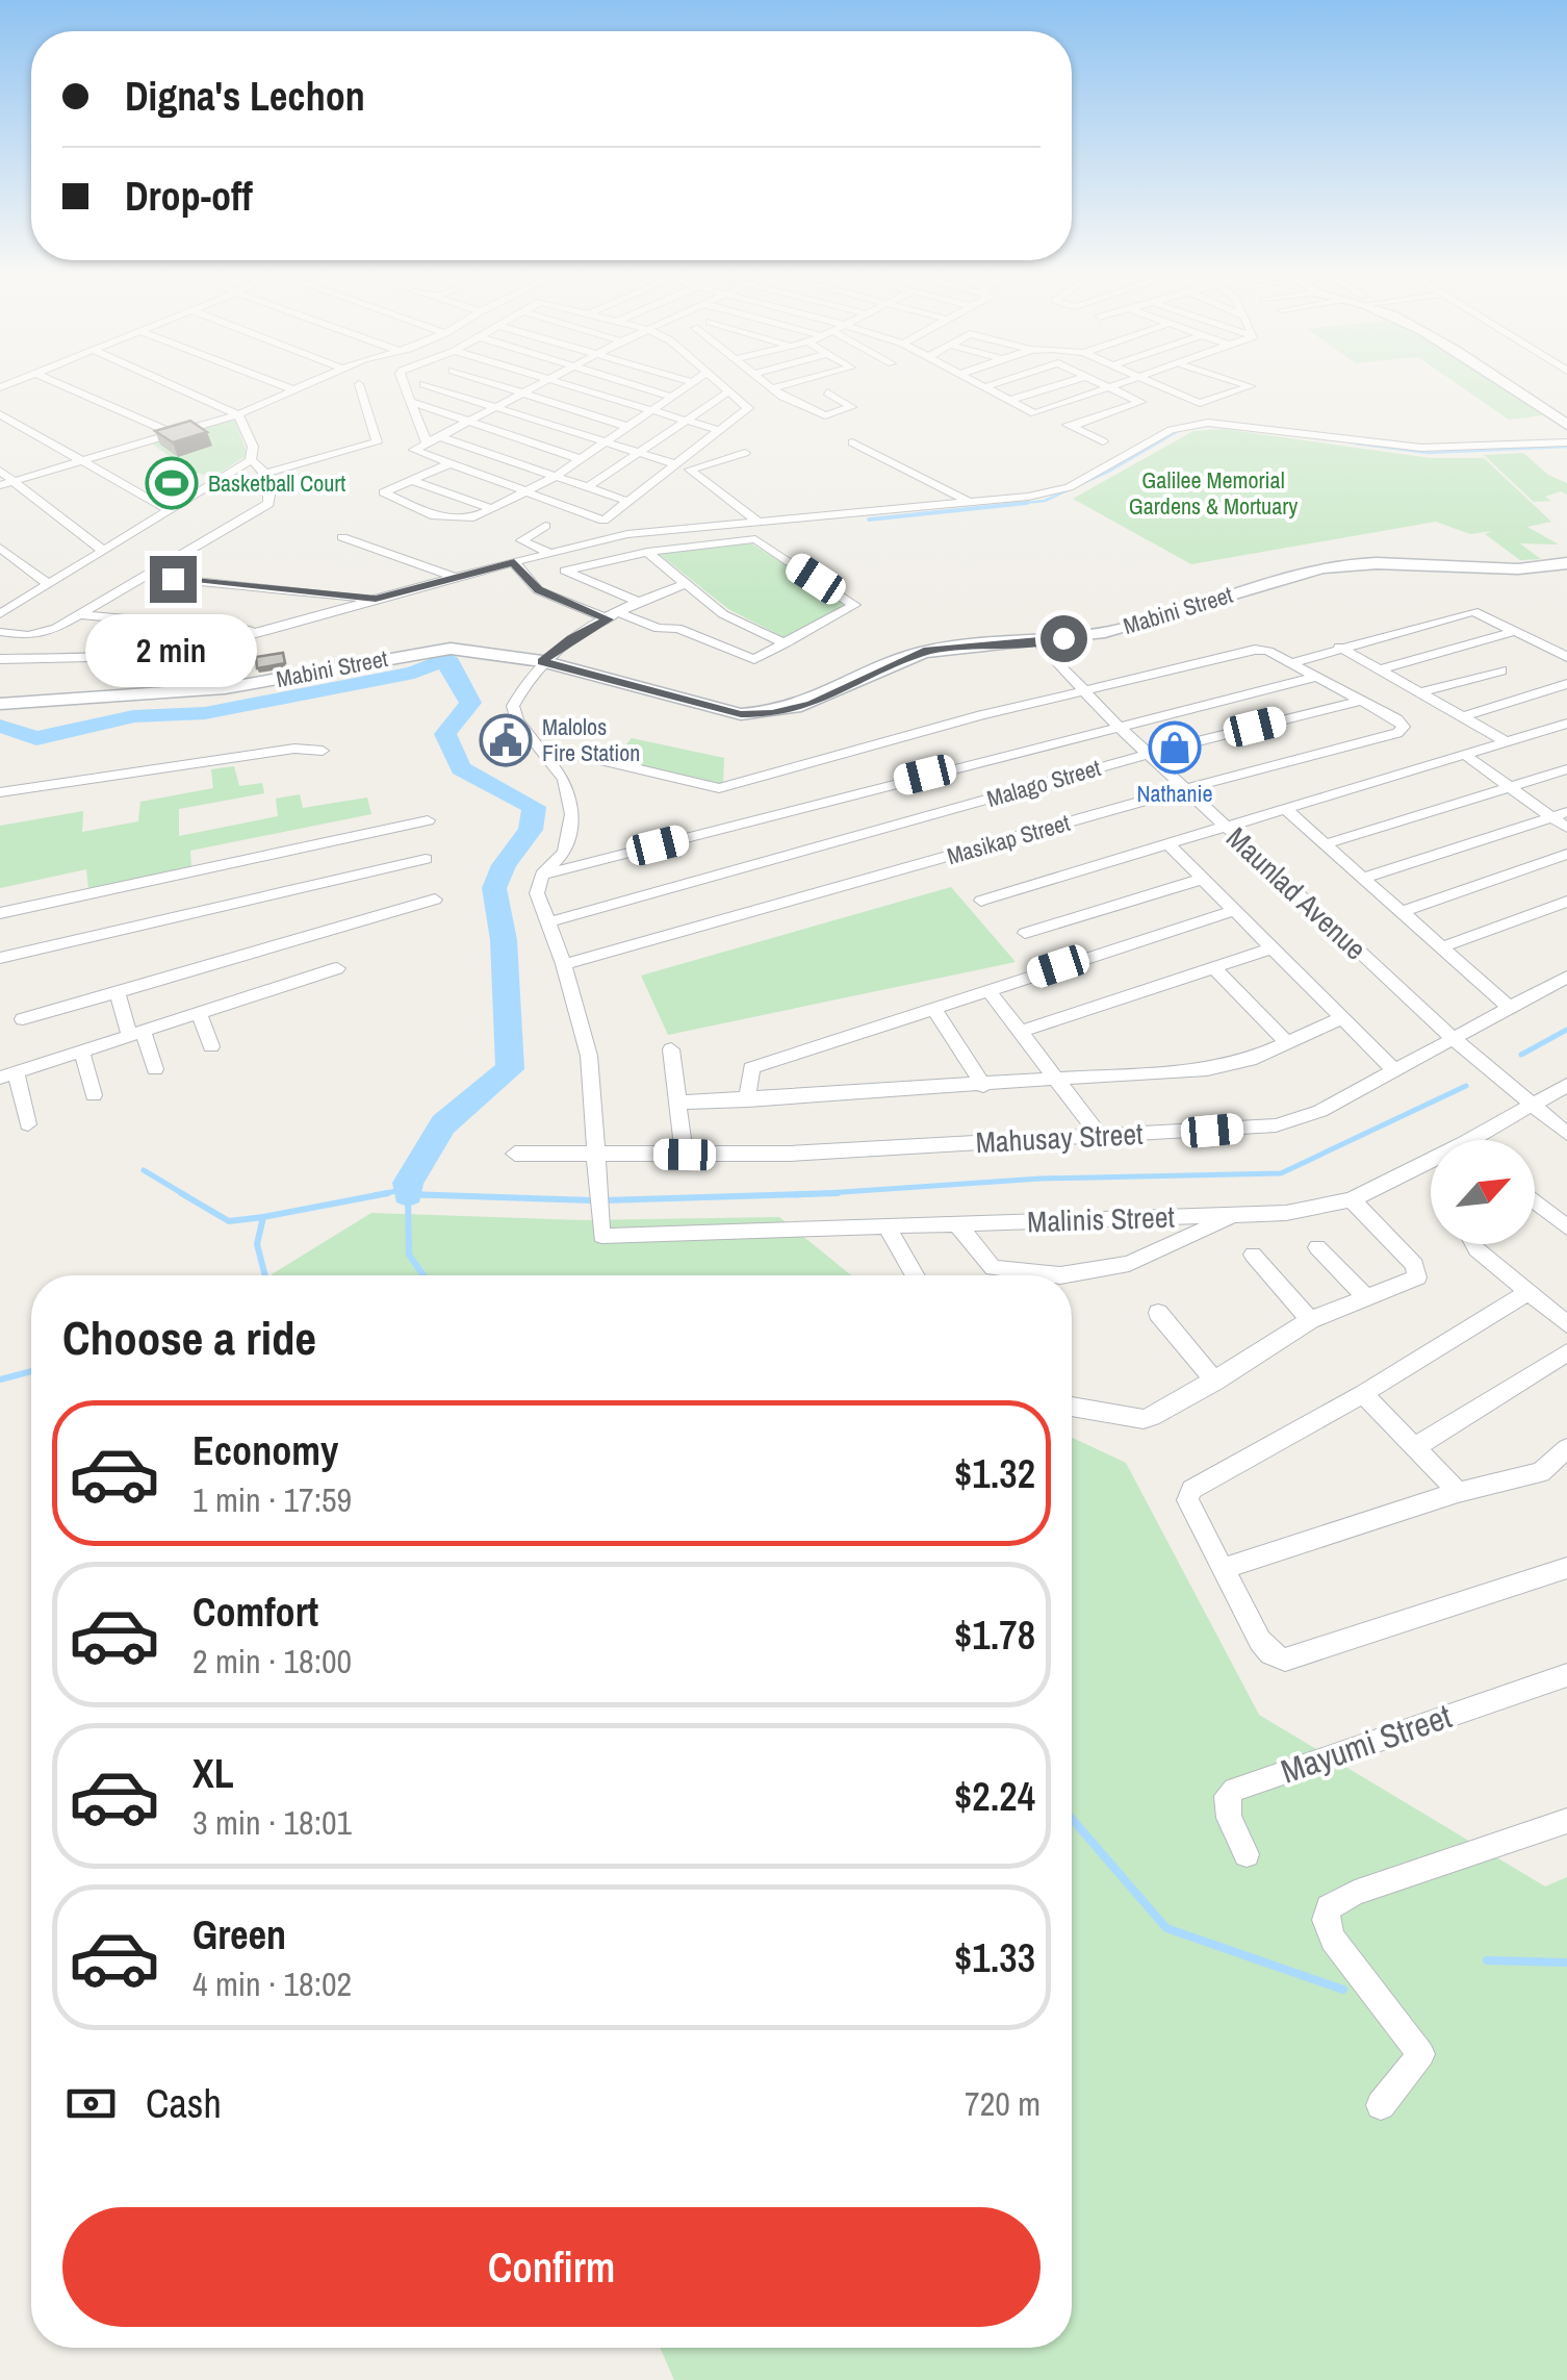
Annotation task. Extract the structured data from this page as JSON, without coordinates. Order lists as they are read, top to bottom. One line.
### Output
{"streets":{"main road":["Mabini Street"],"street":["Malago Street","Masikap Street","Maunlad Avenue","Mahusay Street","Malinis Street","Mayumi Street"]},"crossings":[["Mabini Street","Maunlad Avenue"],["Malago Street","Masikap Street"],["Malago Street","Maunlad Avenue"],["Masikap Street","Maunlad Avenue"],["Maunlad Avenue","Mahusay Street"],["Maunlad Avenue","Malinis Street"],["Mahusay Street","Malinis Street"]],"parks":["Galilee Memorial Gardens & Mortuary"],"places":{"sports":["Basketball Court"],"public building":["Malolos Fire Station"],"shop":["Nathanie"]},"north":"top right","page":{"banner":["Digna's Lechon","Drop-off"],"bubble":"2 min","heading":"Choose a ride","list":[{"name":"Economy","note":"1 min · 17:59","value":"$1.32"},{"name":"Comfort","note":"2 min · 18:00","value":"$1.78"},{"name":"XL","note":"3 min · 18:01","value":"$2.24"},{"name":"Green","note":"4 min · 18:02","value":"$1.33"}],"pay":["Cash","720 m"],"buttons":"Confirm"}}
